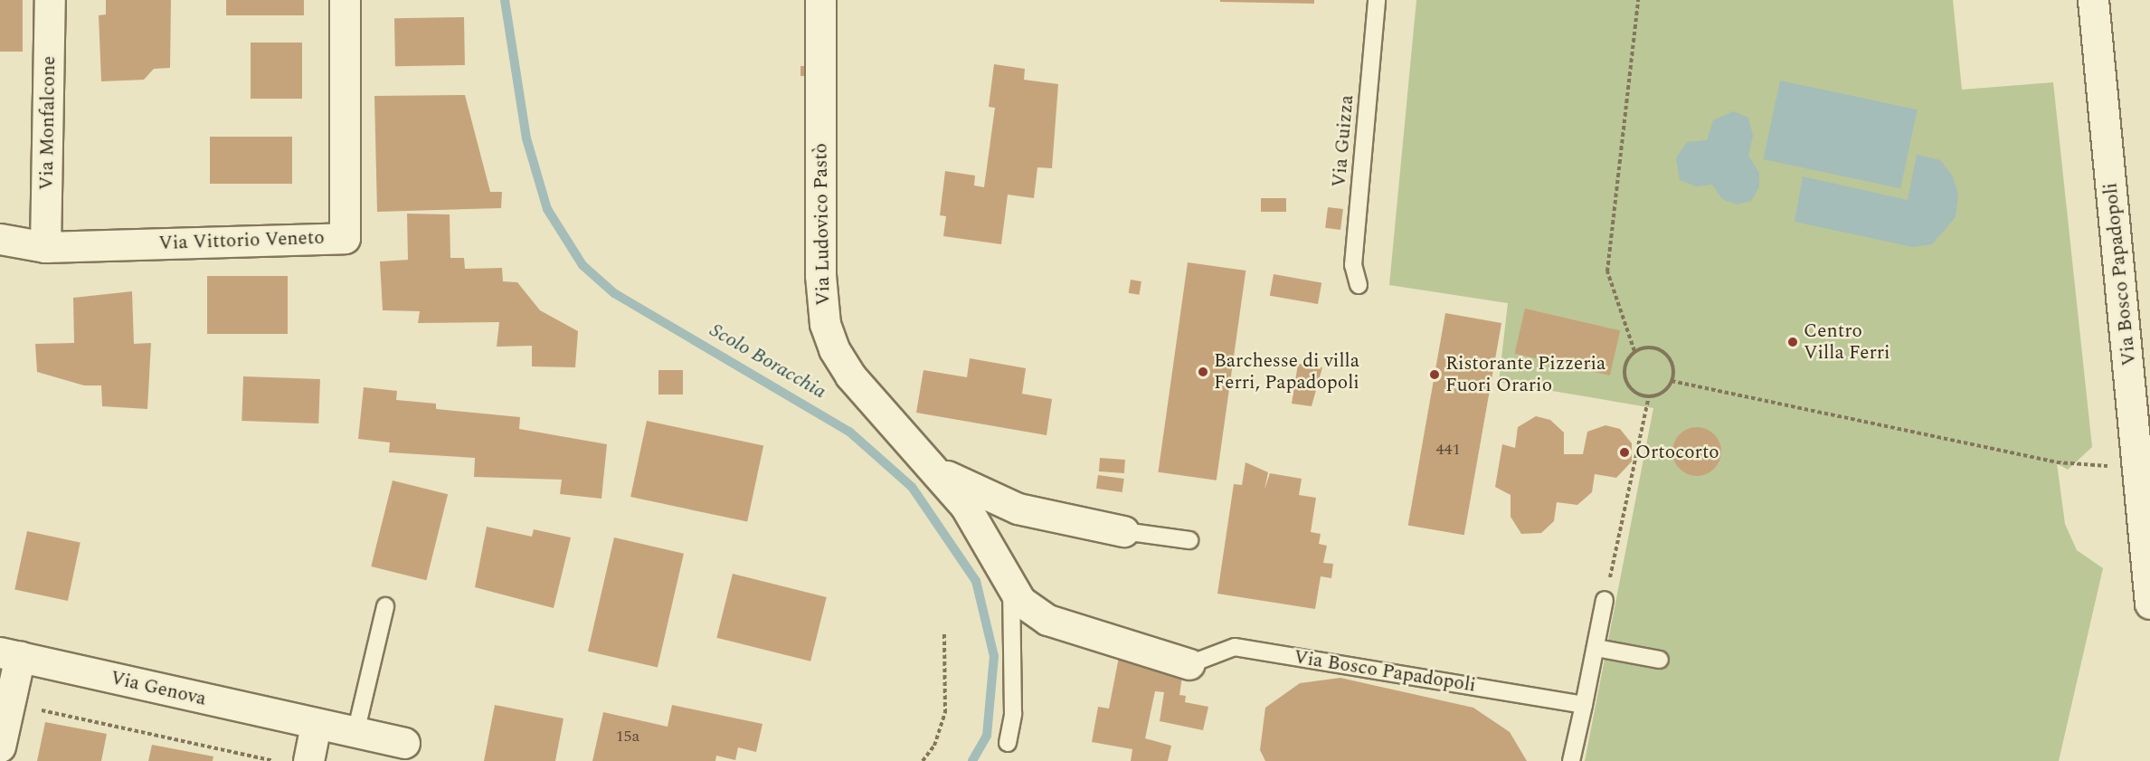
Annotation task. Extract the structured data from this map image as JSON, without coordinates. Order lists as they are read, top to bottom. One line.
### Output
{"streets":{"street":["Via Monfalcone","Via Ludovico Pastò","Via Vittorio Veneto","Via Bosco Papadopoli","Via Genova"],"lane":["Via Guizza"]},"crossings":[["Via Monfalcone","Via Vittorio Veneto"],["Via Ludovico Pastò","Via Bosco Papadopoli"]],"water":["Scolo Boracchia"],"places":["Centro Villa Ferri","Barchesse di villa Ferri, Papadopoli","Ristorante Pizzeria Fuori Orario","Ortocorto"],"house_numbers":["441","15a"]}
